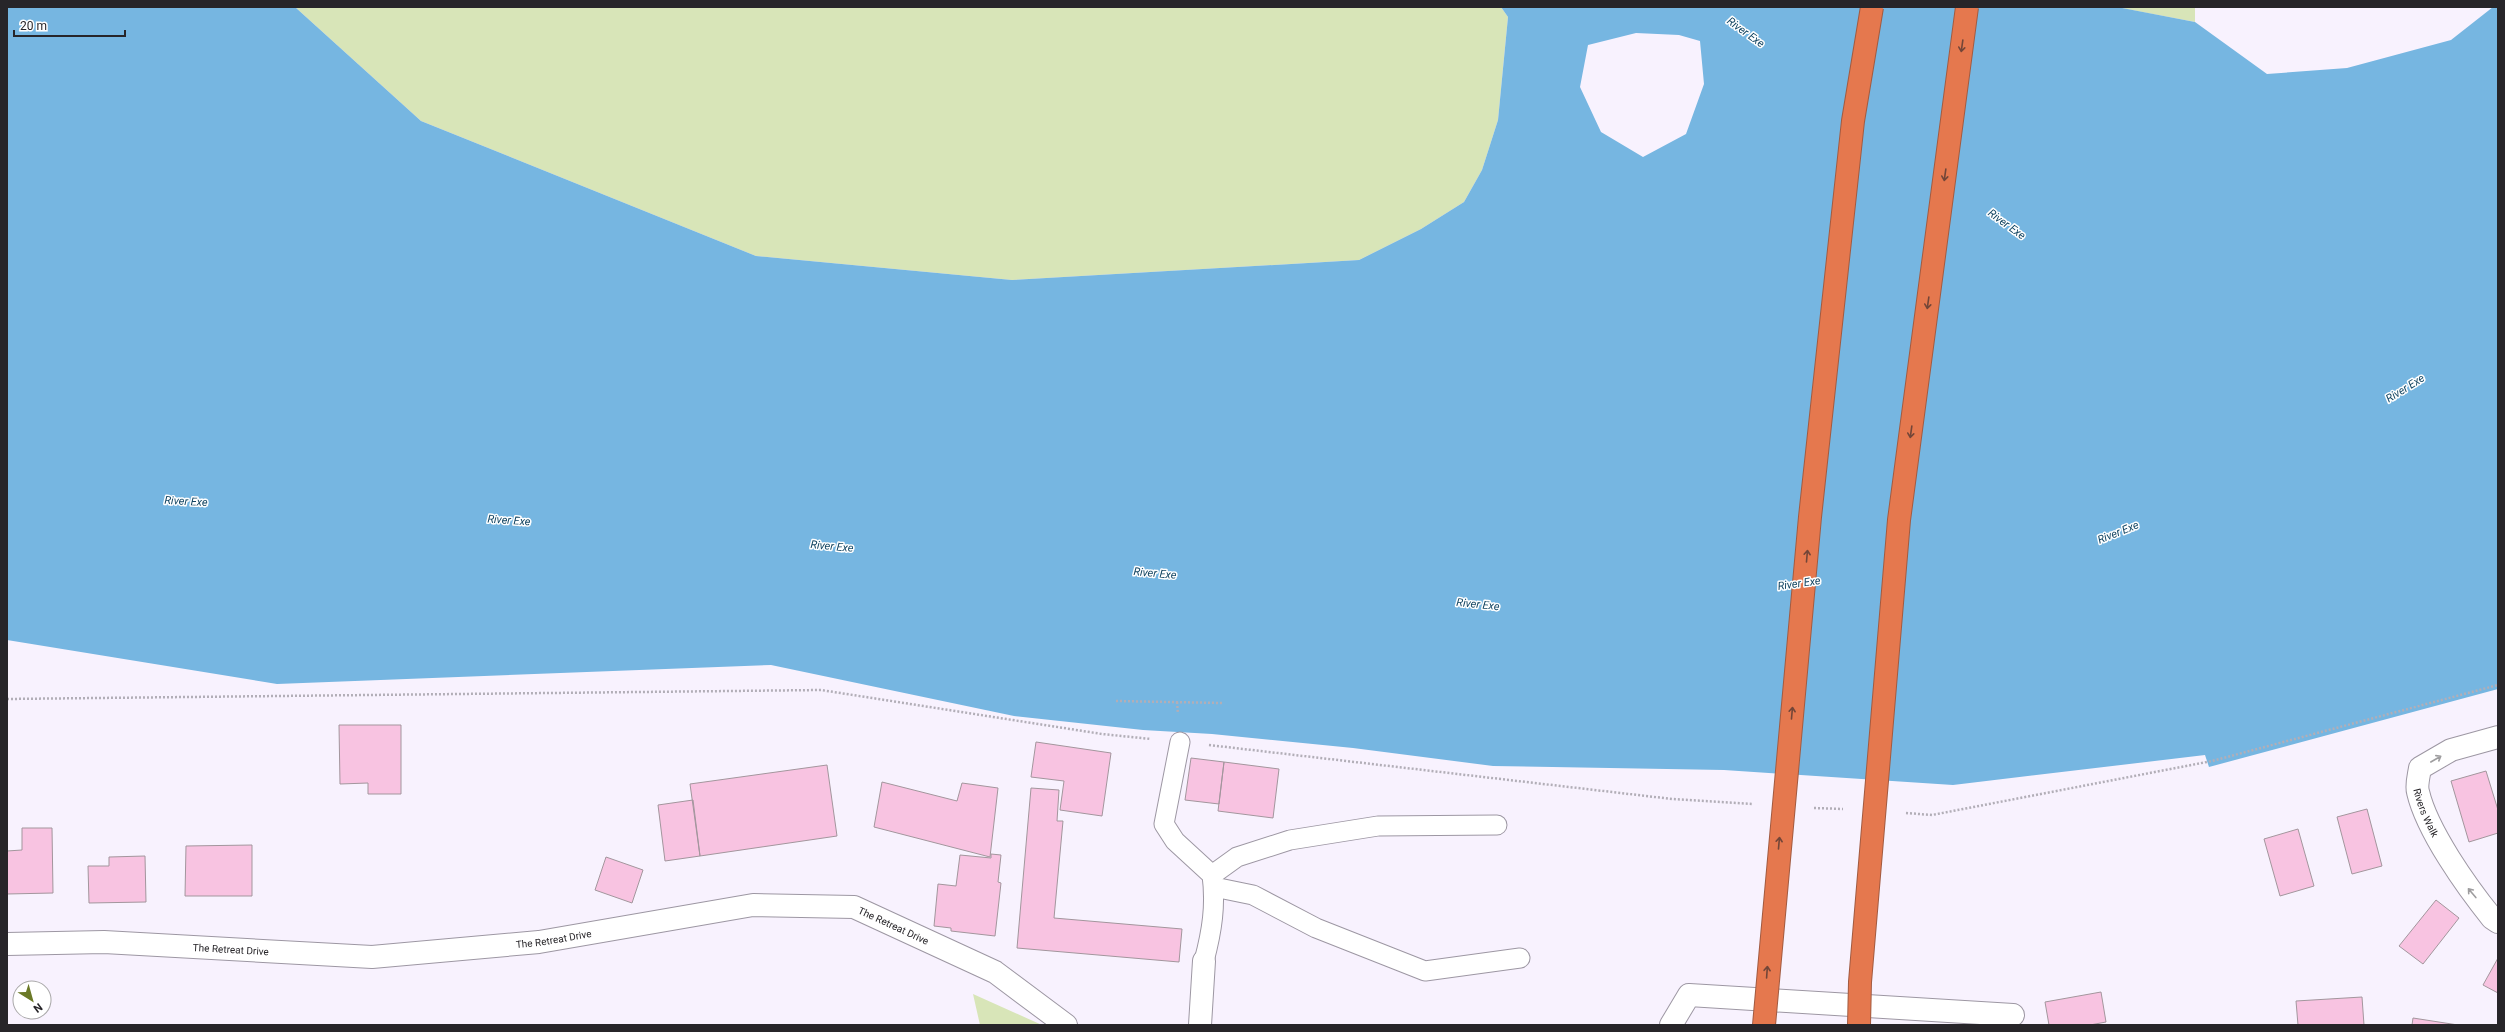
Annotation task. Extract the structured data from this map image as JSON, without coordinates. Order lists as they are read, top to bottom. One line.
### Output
{"streets":{"street":["Rivers Walk","The Retreat Drive"]},"water":["River Exe"],"scale_bar":"20 m","north":"bottom right"}
